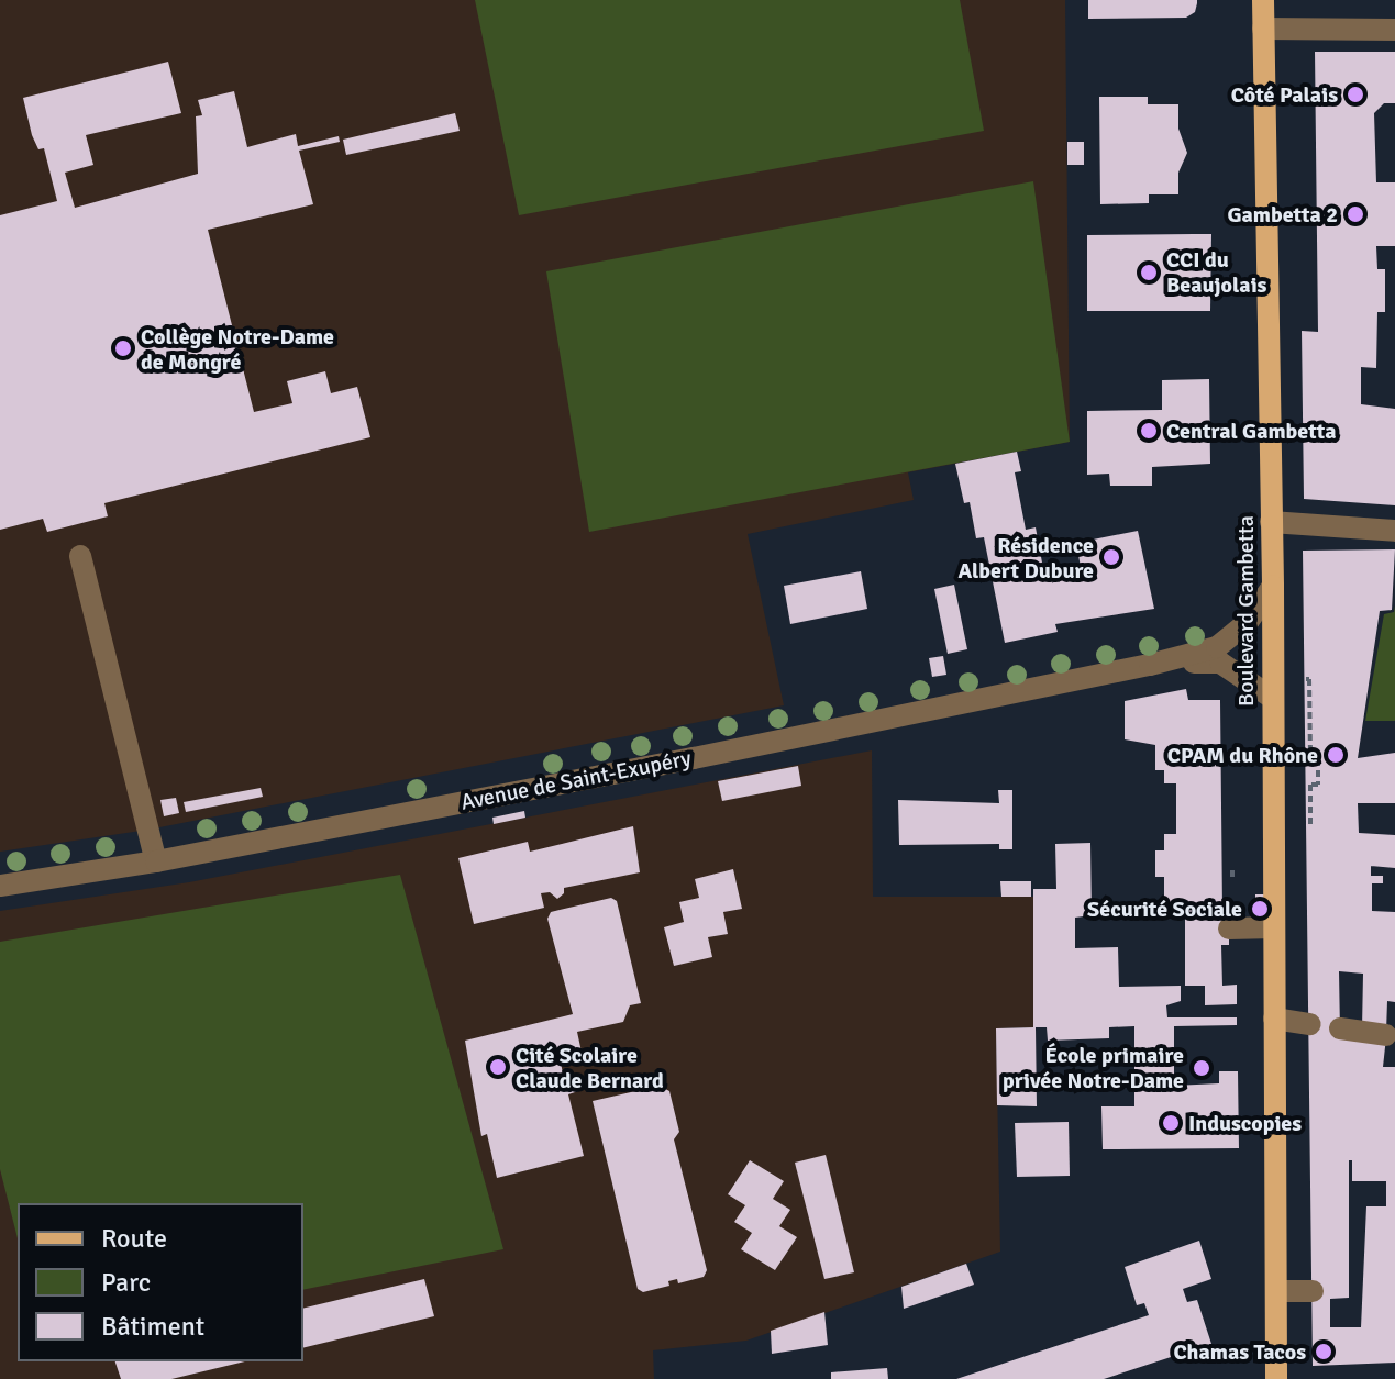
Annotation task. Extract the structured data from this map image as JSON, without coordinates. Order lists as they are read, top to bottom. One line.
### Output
{"streets":{"main road":["Boulevard Gambetta"],"street":["Avenue de Saint-Exupéry"]},"crossings":[["Boulevard Gambetta","Avenue de Saint-Exupéry"]],"places":["Côté Palais","Gambetta 2","CCI du Beaujolais","Collège Notre-Dame de Mongré","Central Gambetta","Résidence Albert Dubure","CPAM du Rhône","Sécurité Sociale","Cité Scolaire Claude Bernard","École primaire privée Notre-Dame","Induscopies","Chamas Tacos"],"legend":["Route","Parc","Bâtiment"]}
